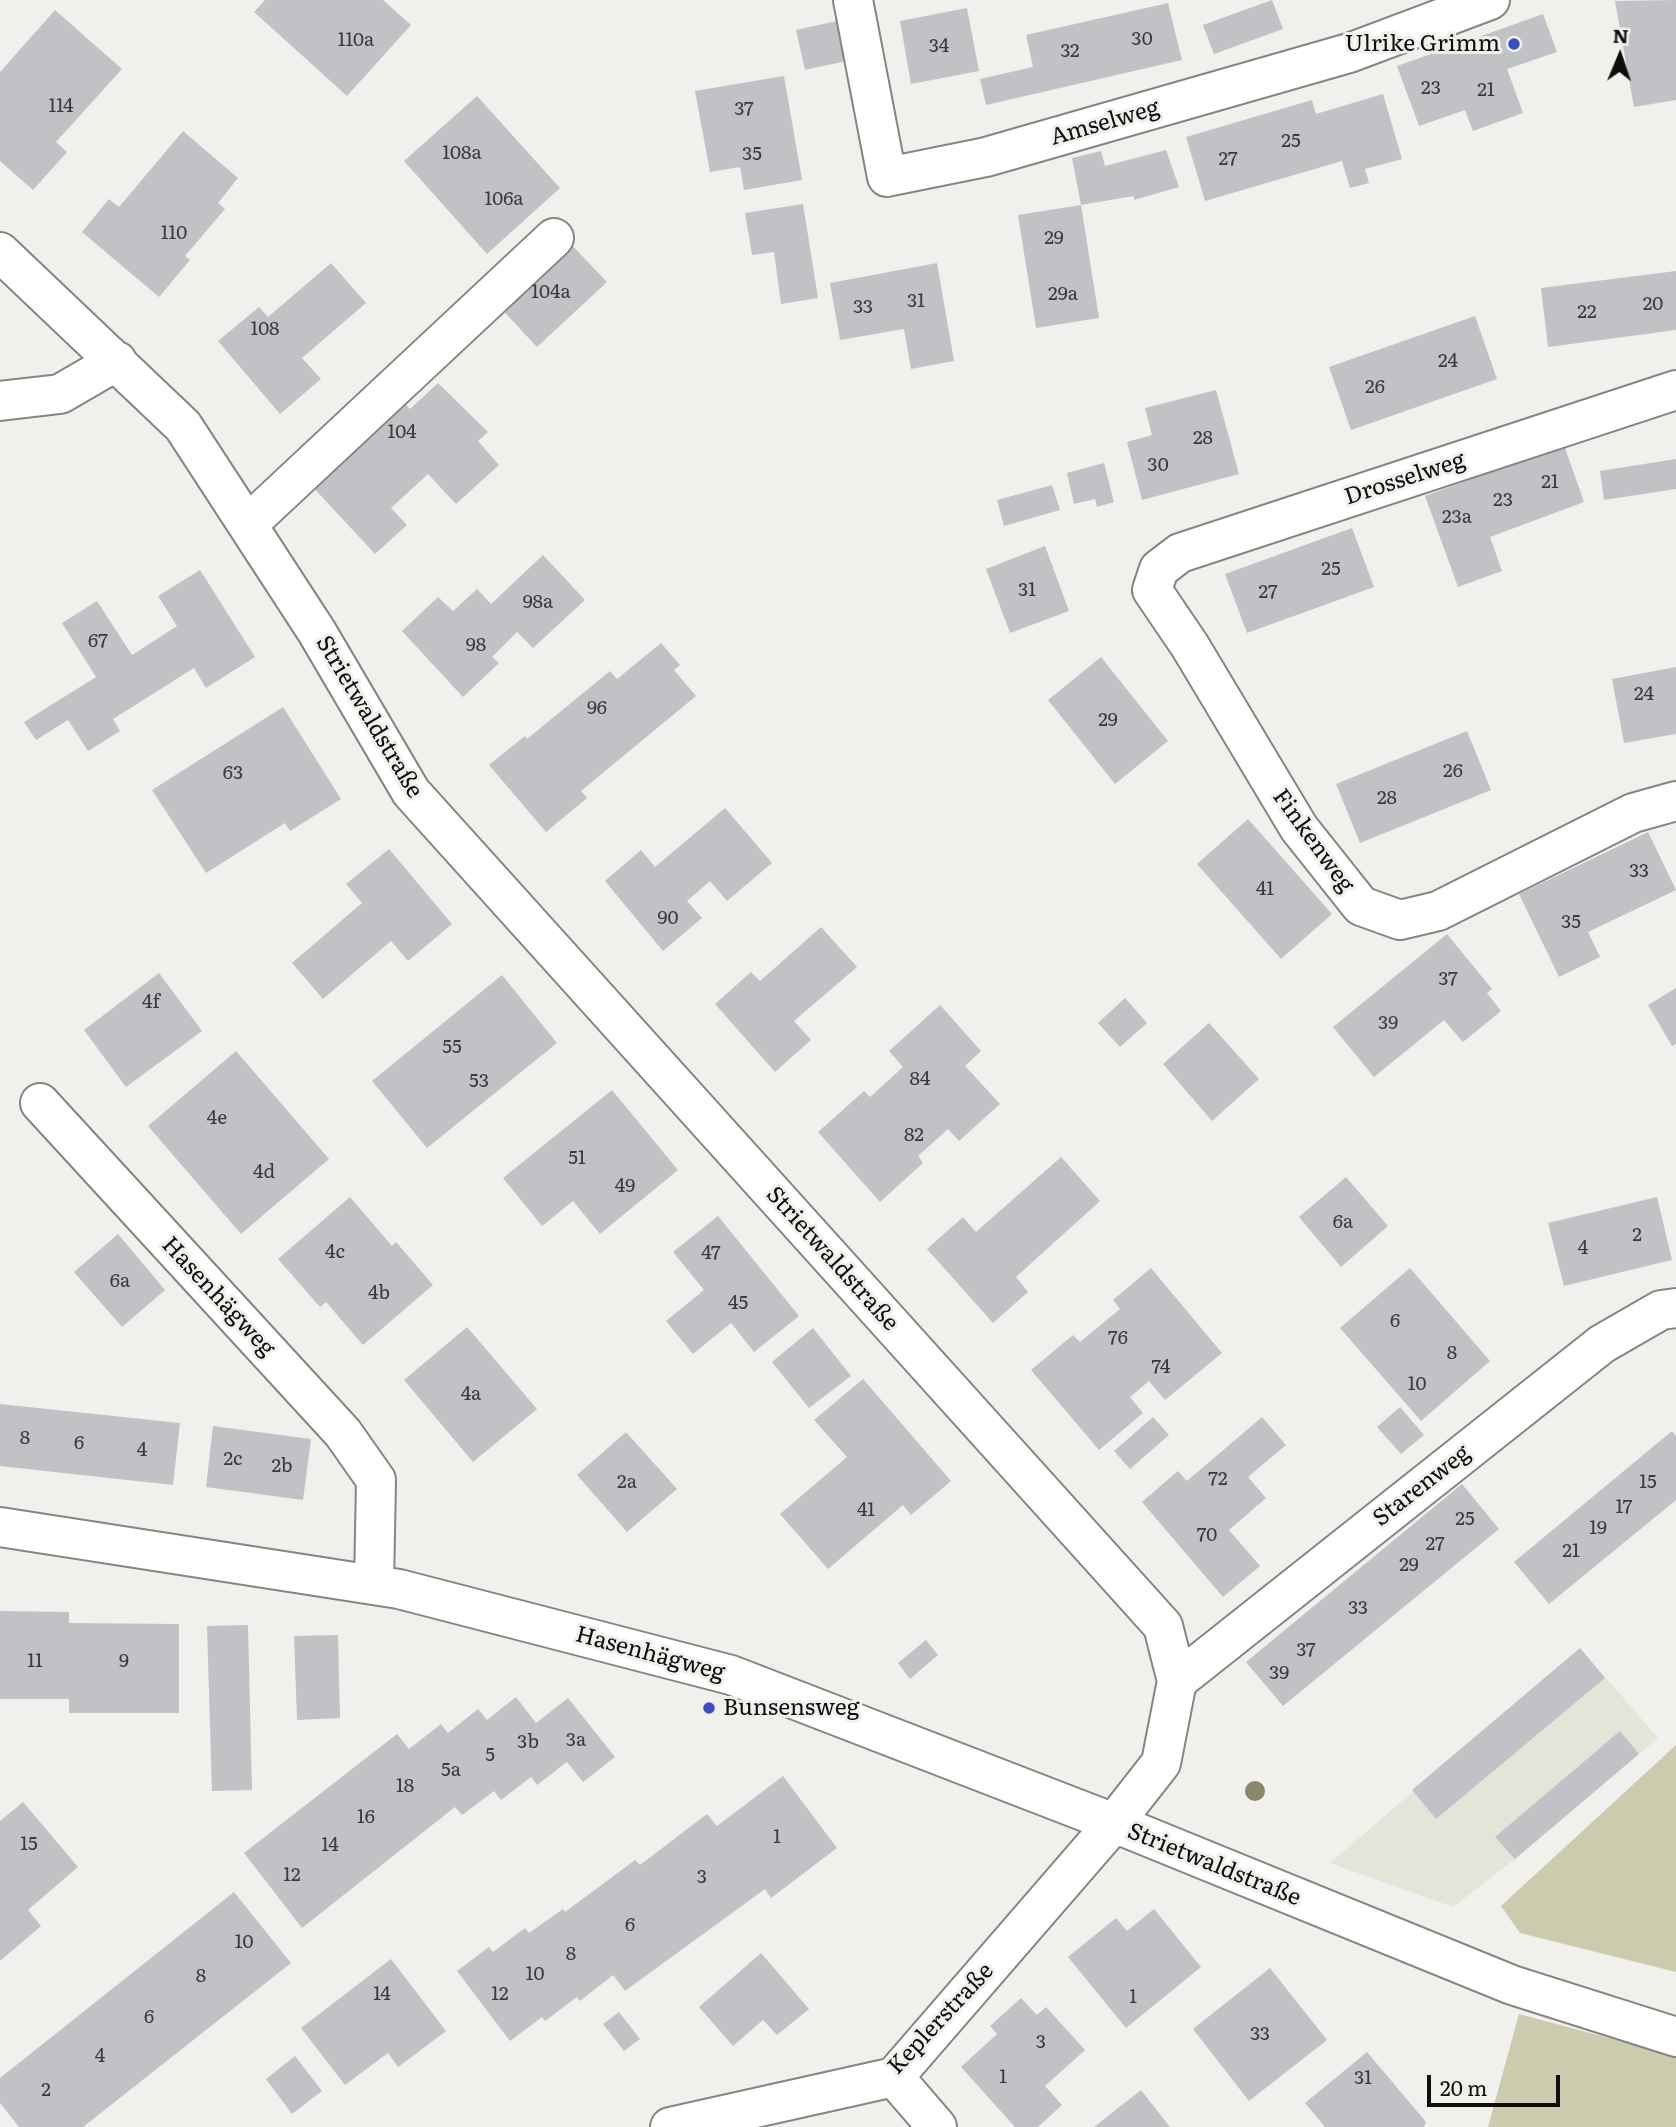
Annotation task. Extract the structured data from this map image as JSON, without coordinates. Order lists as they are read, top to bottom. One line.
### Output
{"streets":{"street":["Amselweg","Drosselweg","Strietwaldstraße","Finkenweg","Hasenhägweg","Starenweg","Keplerstraße"]},"crossings":[["Drosselweg","Finkenweg"],["Strietwaldstraße","Hasenhägweg"],["Strietwaldstraße","Starenweg"],["Strietwaldstraße","Keplerstraße"],["Hasenhägweg","Keplerstraße"]],"places":["Ulrike Grimm","Bunsensweg"],"house_numbers":["30","110a","34","32","23","21","114","37","25","108a","35","27","106a","110","29","104a","29a","31","20","33","22","108","24","26","104","28","30","21","23","23a","25","31","27","98a","67","98","24","96","29","26","63","28","33","41","90","35","37","4f","39","55","84","53","4e","82","51","4d","49","6a","2","4","4c","47","6a","4b","45","6","76","8","74","10","4a","8","6","4","2c","2b","72","2a","15","17","41","25","19","70","27","21","29","33","37","11","9","39","3a","3b","5","5a","18","16","1","15","14","12","3","6","10","8","10","8","14","12","1","6","33","3","4","1","31","2"],"scale_bar":"20 m","north":"top"}
